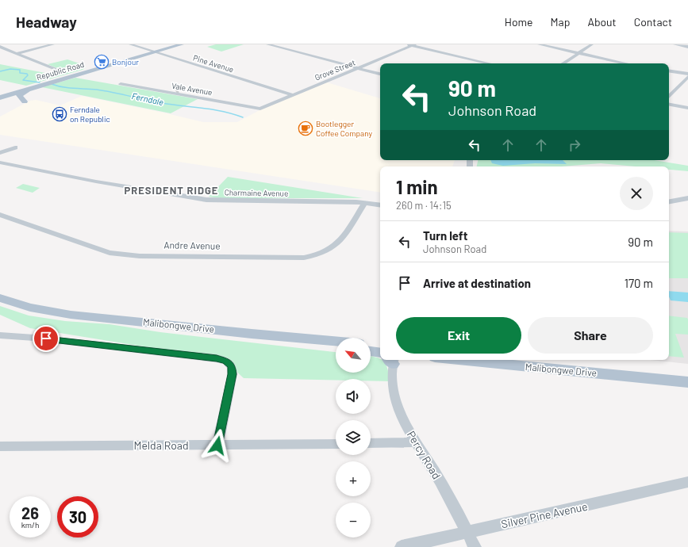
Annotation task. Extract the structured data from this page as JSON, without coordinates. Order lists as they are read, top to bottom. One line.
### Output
{"streets":{"main road":["Republic Road","Malibongwe Drive"],"street":["Pine Avenue","Grove Street","Vale Avenue","Charmaine Avenue","Andre Avenue","Melda Road","Percy Road","Silver Pine Avenue"]},"crossings":[["Pine Avenue","Grove Street"],["Pine Avenue","Republic Road"],["Grove Street","Vale Avenue"],["Charmaine Avenue","Andre Avenue"],["Percy Road","Silver Pine Avenue"]],"districts":["PRESIDENT RIDGE"],"water":["Ferndale"],"places":{"supermarket":["Bonjour"],"bus stop":["Ferndale on Republic"],"cafe":["Bootlegger Coffee Company"]},"north":"top left","page":{"header":"Headway","nav":["Home","Map","About","Contact"],"turn":["90 m","Johnson Road"],"heading":["1 min","260 m · 14:15"],"list":[{"name":"Turn left","note":"Johnson Road","value":"90 m"},{"name":"Arrive at destination","value":"170 m"}],"buttons":["Exit","Share"],"map_buttons":["+","−"],"speed":"26 km/h","limit":"30"}}
